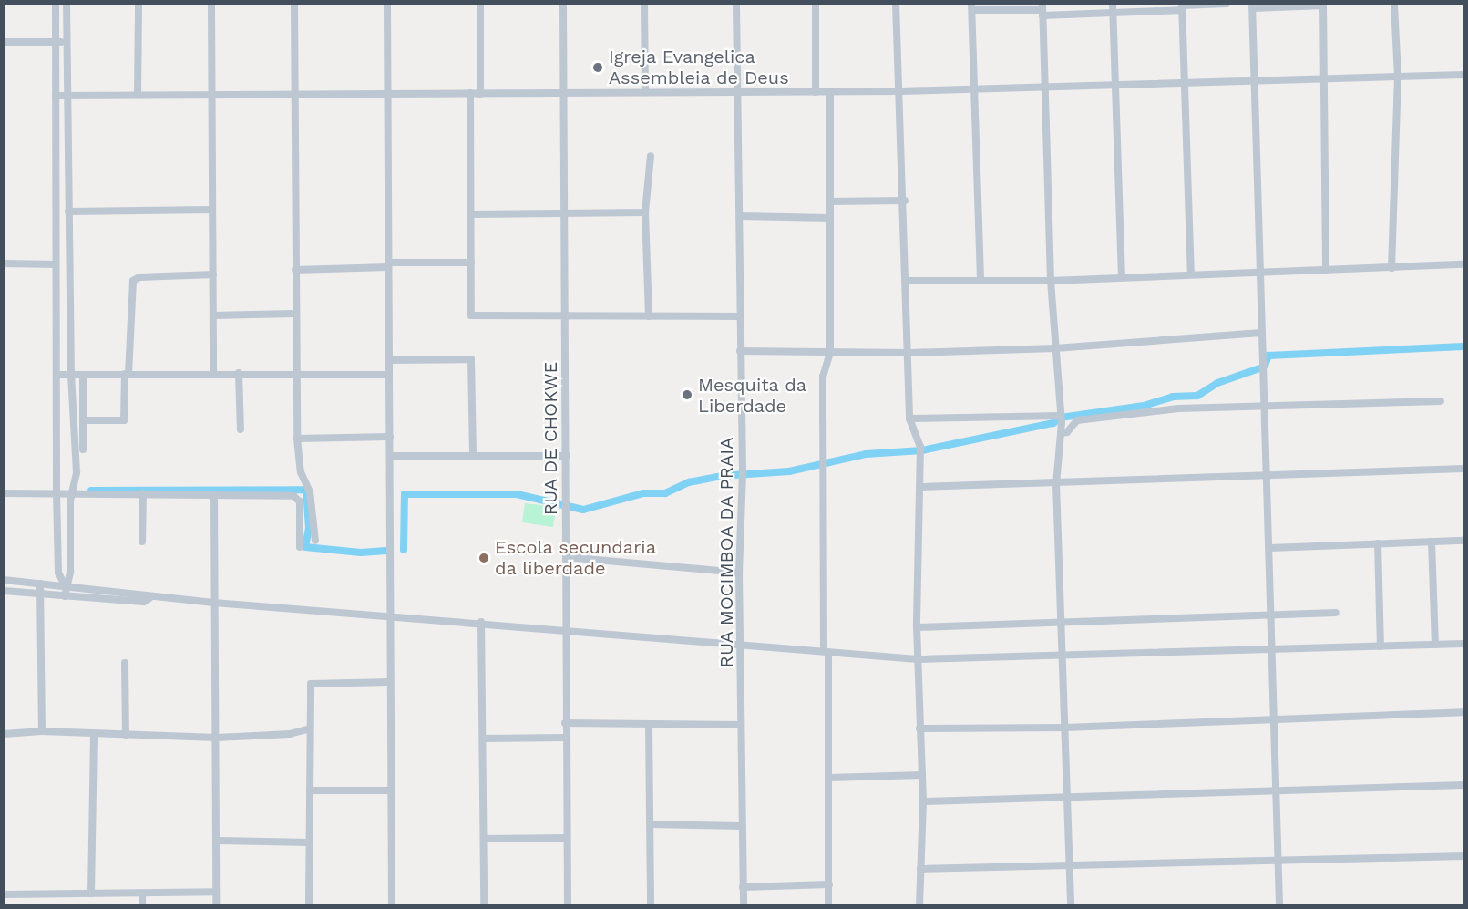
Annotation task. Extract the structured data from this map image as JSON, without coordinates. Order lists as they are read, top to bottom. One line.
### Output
{"streets":{"street":["RUA DE CHOKWE","RUA MOCIMBOA DA PRAIA"]},"places":["Igreja Evangelica Assembleia de Deus","Mesquita da Liberdade","Escola secundaria da liberdade"]}
